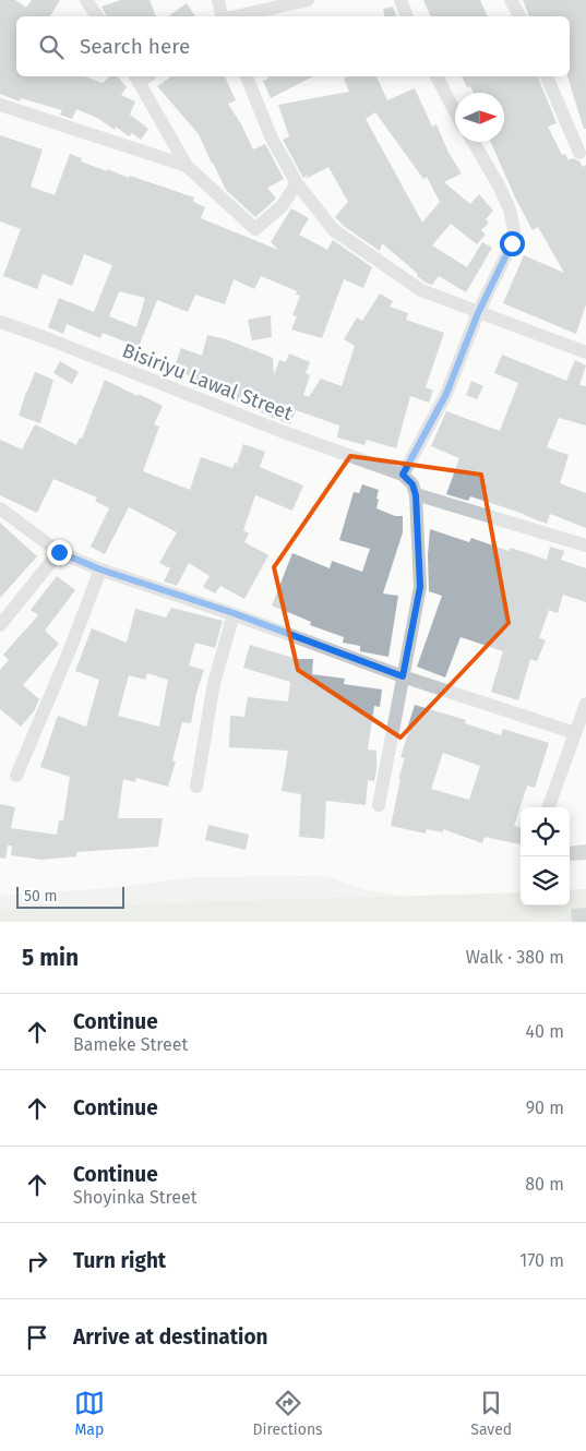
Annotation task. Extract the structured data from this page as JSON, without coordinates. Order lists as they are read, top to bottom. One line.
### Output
{"streets":{"street":["Bisiriyu Lawal Street"]},"scale_bar":"50 m","north":"right","page":{"search":"Search here","scale":"50 m","heading":["5 min","Walk · 380 m"],"list":[["Continue","Bameke Street","40 m"],["Continue","90 m"],["Continue","Shoyinka Street","80 m"],["Turn right","170 m"],"Arrive at destination"],"nav":["Map","Directions","Saved"]}}
